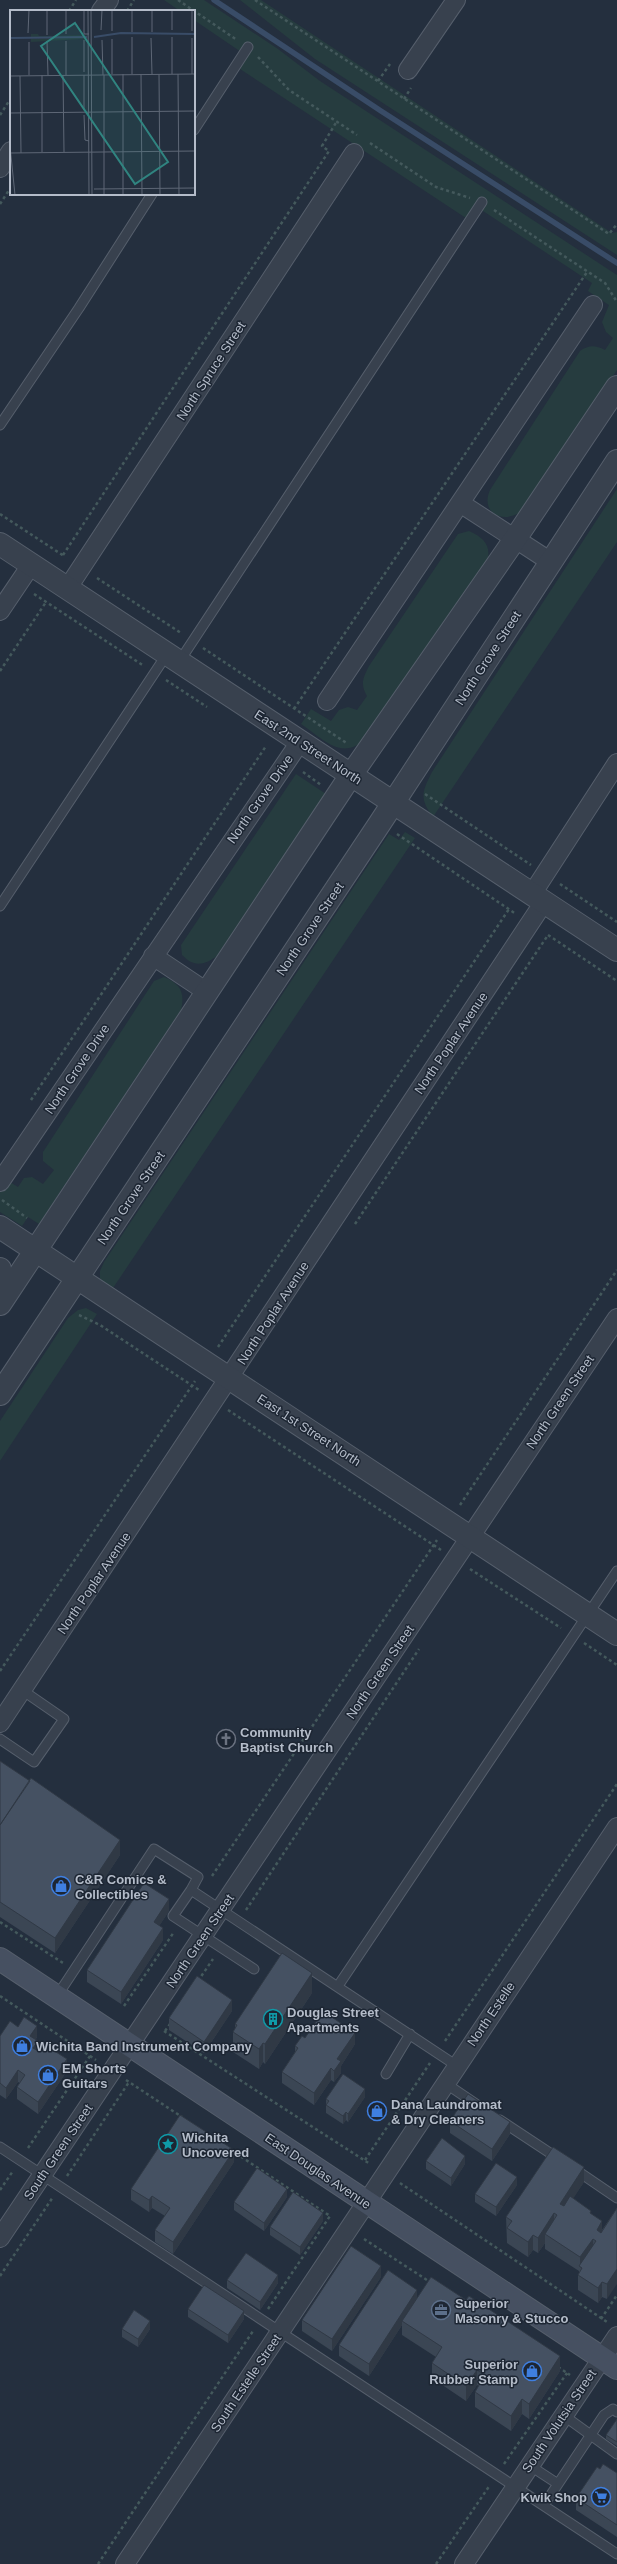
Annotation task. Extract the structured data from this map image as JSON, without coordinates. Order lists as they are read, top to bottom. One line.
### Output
{"streets":{"main road":["East Douglas Avenue"],"street":["North Spruce Street","North Grove Street","East 2nd Street North","North Grove Drive","North Poplar Avenue","North Green Street","East 1st Street North","North Estelle","South Green Street","South Estelle Street","South Volutsia Street"]},"crossings":[["North Spruce Street","East 2nd Street North"],["North Grove Street","East 2nd Street North"],["North Grove Street","East 1st Street North"],["East 2nd Street North","North Grove Drive"],["East 2nd Street North","North Poplar Avenue"],["North Poplar Avenue","East 1st Street North"],["North Green Street","East 1st Street North"],["North Green Street","South Green Street"],["North Green Street","East Douglas Avenue"],["North Estelle","East Douglas Avenue"],["North Estelle","South Estelle Street"],["South Green Street","East Douglas Avenue"],["East Douglas Avenue","South Estelle Street"],["East Douglas Avenue","South Volutsia Street"]],"places":{"church":["Community Baptist Church"],"shop":["C&R Comics & Collectibles","Wichita Band Instrument Company","EM Shorts Guitars","Dana Laundromat & Dry Cleaners","Superior Rubber Stamp"],"building":["Douglas Street Apartments"],"place":["Wichita Uncovered"],"office":["Superior Masonry & Stucco"],"supermarket":["Kwik Shop"]}}
